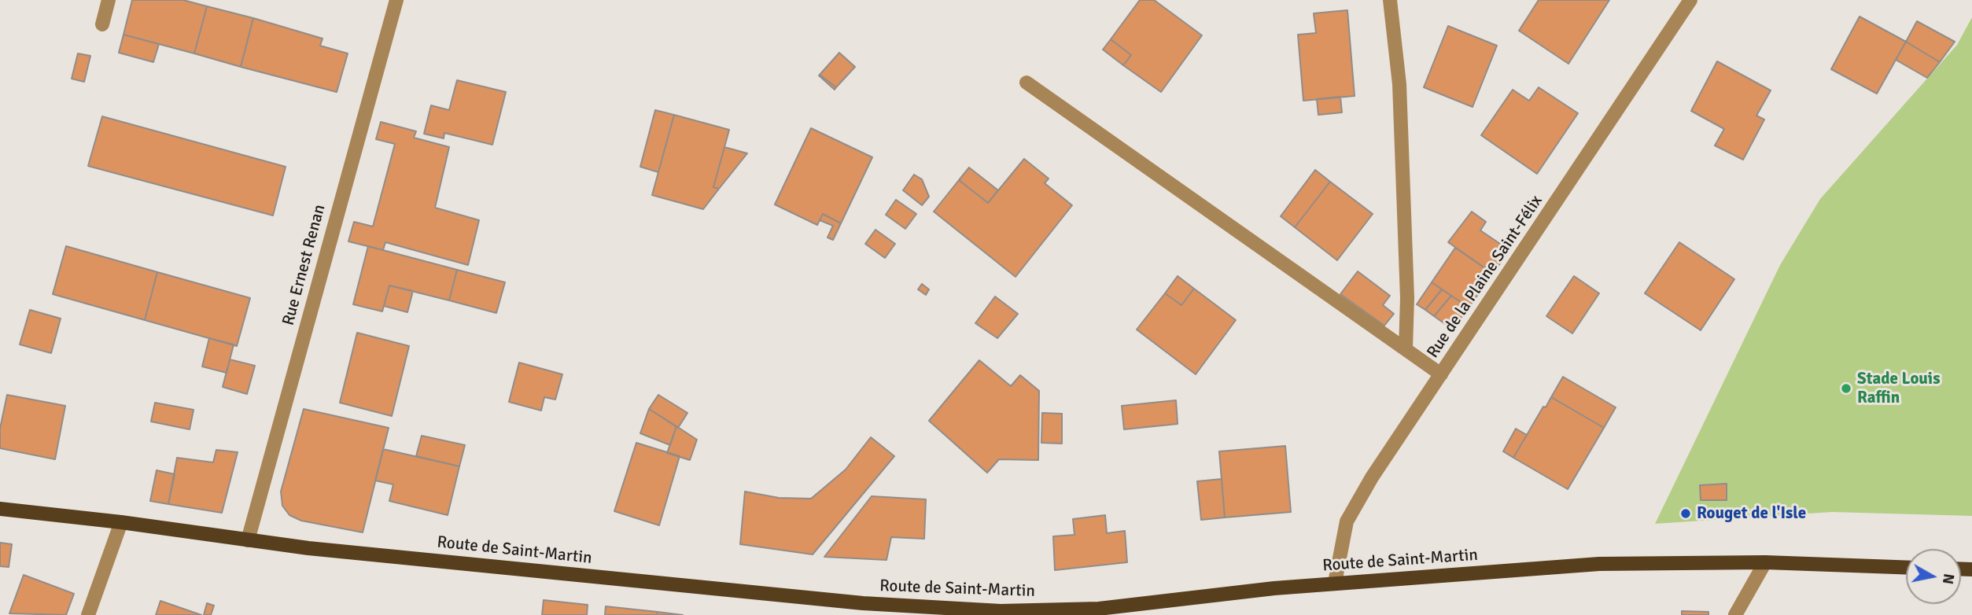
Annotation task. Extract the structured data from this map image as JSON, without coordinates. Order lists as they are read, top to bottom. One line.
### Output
{"streets":{"main road":["Route de Saint-Martin"],"street":["Rue Ernest Renan","Rue de la Plaine Saint-Félix"]},"crossings":[["Rue Ernest Renan","Route de Saint-Martin"],["Rue de la Plaine Saint-Félix","Route de Saint-Martin"]],"places":["Stade Louis Raffin","Rouget de l'Isle"],"north":"right"}
